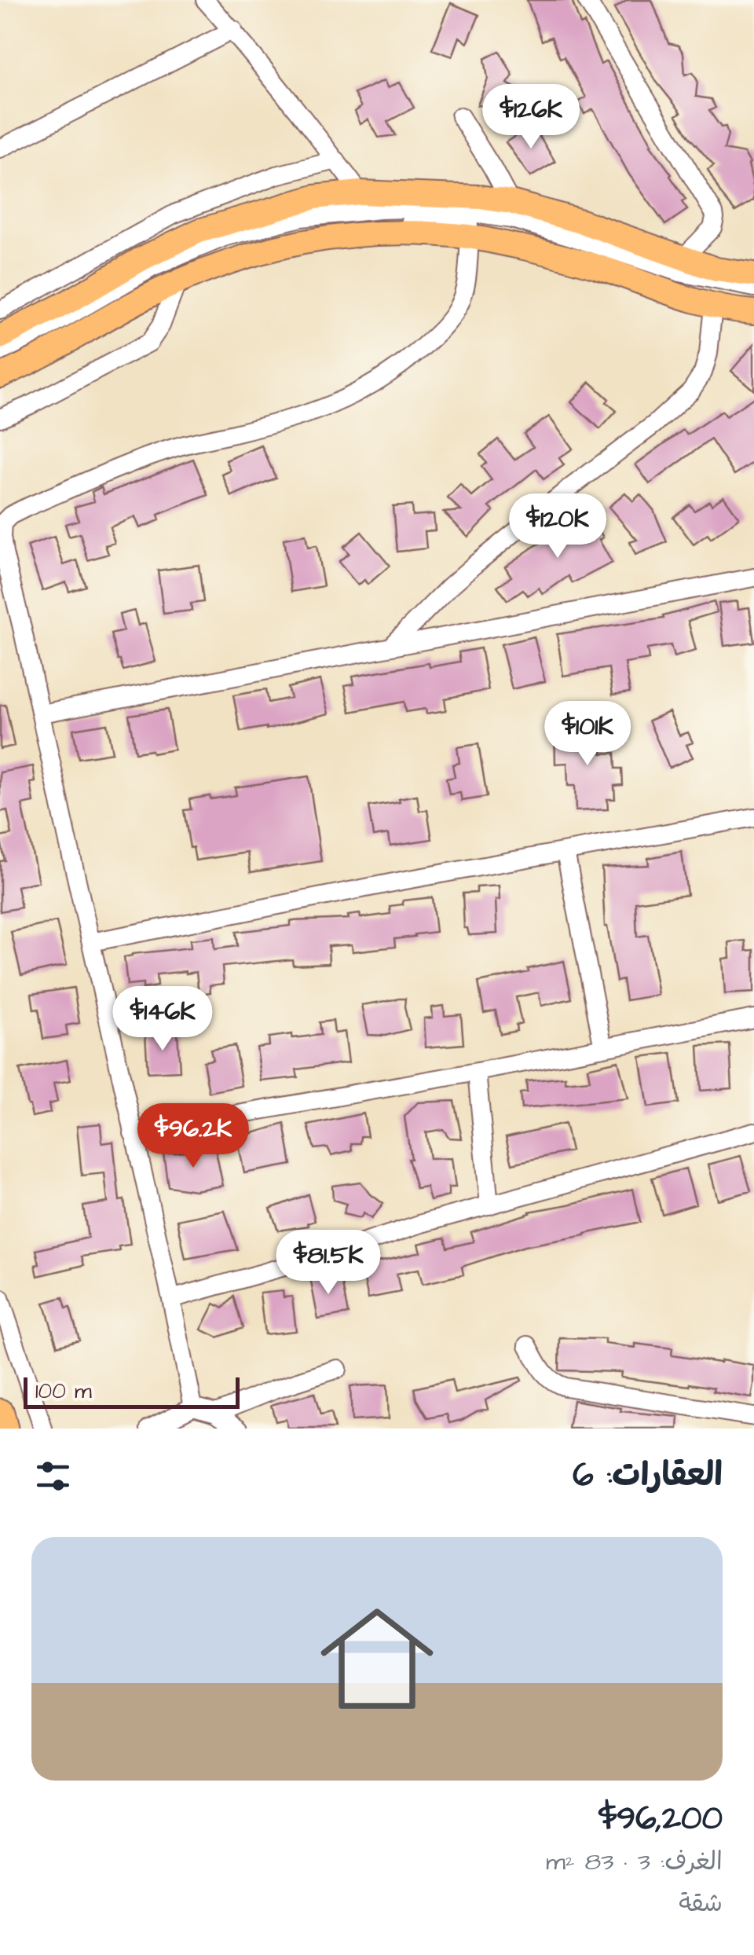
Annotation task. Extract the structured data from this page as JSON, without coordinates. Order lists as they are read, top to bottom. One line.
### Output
{"scale_bar":"100 m","page":{"price":["$126K","$120K","$101K","$146K","$96.2K","$81.5K"],"scale":"100 m","heading":"العقارات: 6","list":[{"name":"$96,200","note":"الغرف: 3 · 83 m² · شقة"}]}}
